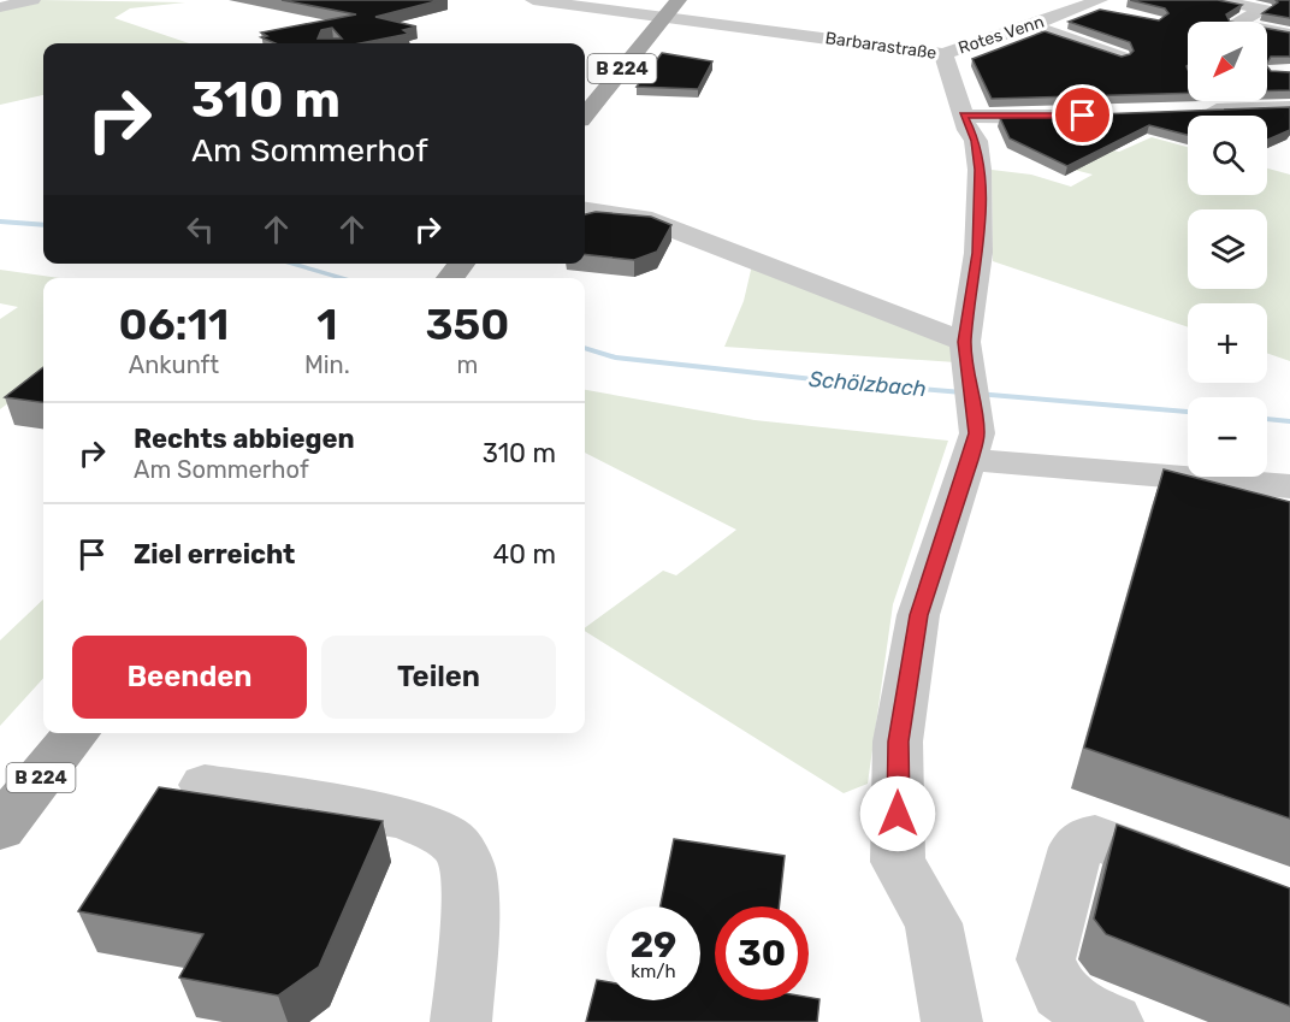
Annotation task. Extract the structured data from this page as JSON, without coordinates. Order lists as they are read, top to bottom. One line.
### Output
{"streets":{"main road":["B 224"],"street":["Rotes Venn","Barbarastraße"]},"crossings":[["Rotes Venn","Barbarastraße"],["Barbarastraße","B 224"]],"water":["Schölzbach"],"north":"bottom left","page":{"map_buttons":["+","−"],"turn":["310 m","Am Sommerhof"],"eta":["06:11","Ankunft","1","Min.","350","m"],"list":[{"name":"Rechts abbiegen","note":"Am Sommerhof","value":"310 m"},{"name":"Ziel erreicht","value":"40 m"}],"buttons":["Beenden","Teilen"],"speed":"29 km/h","limit":"30"}}
